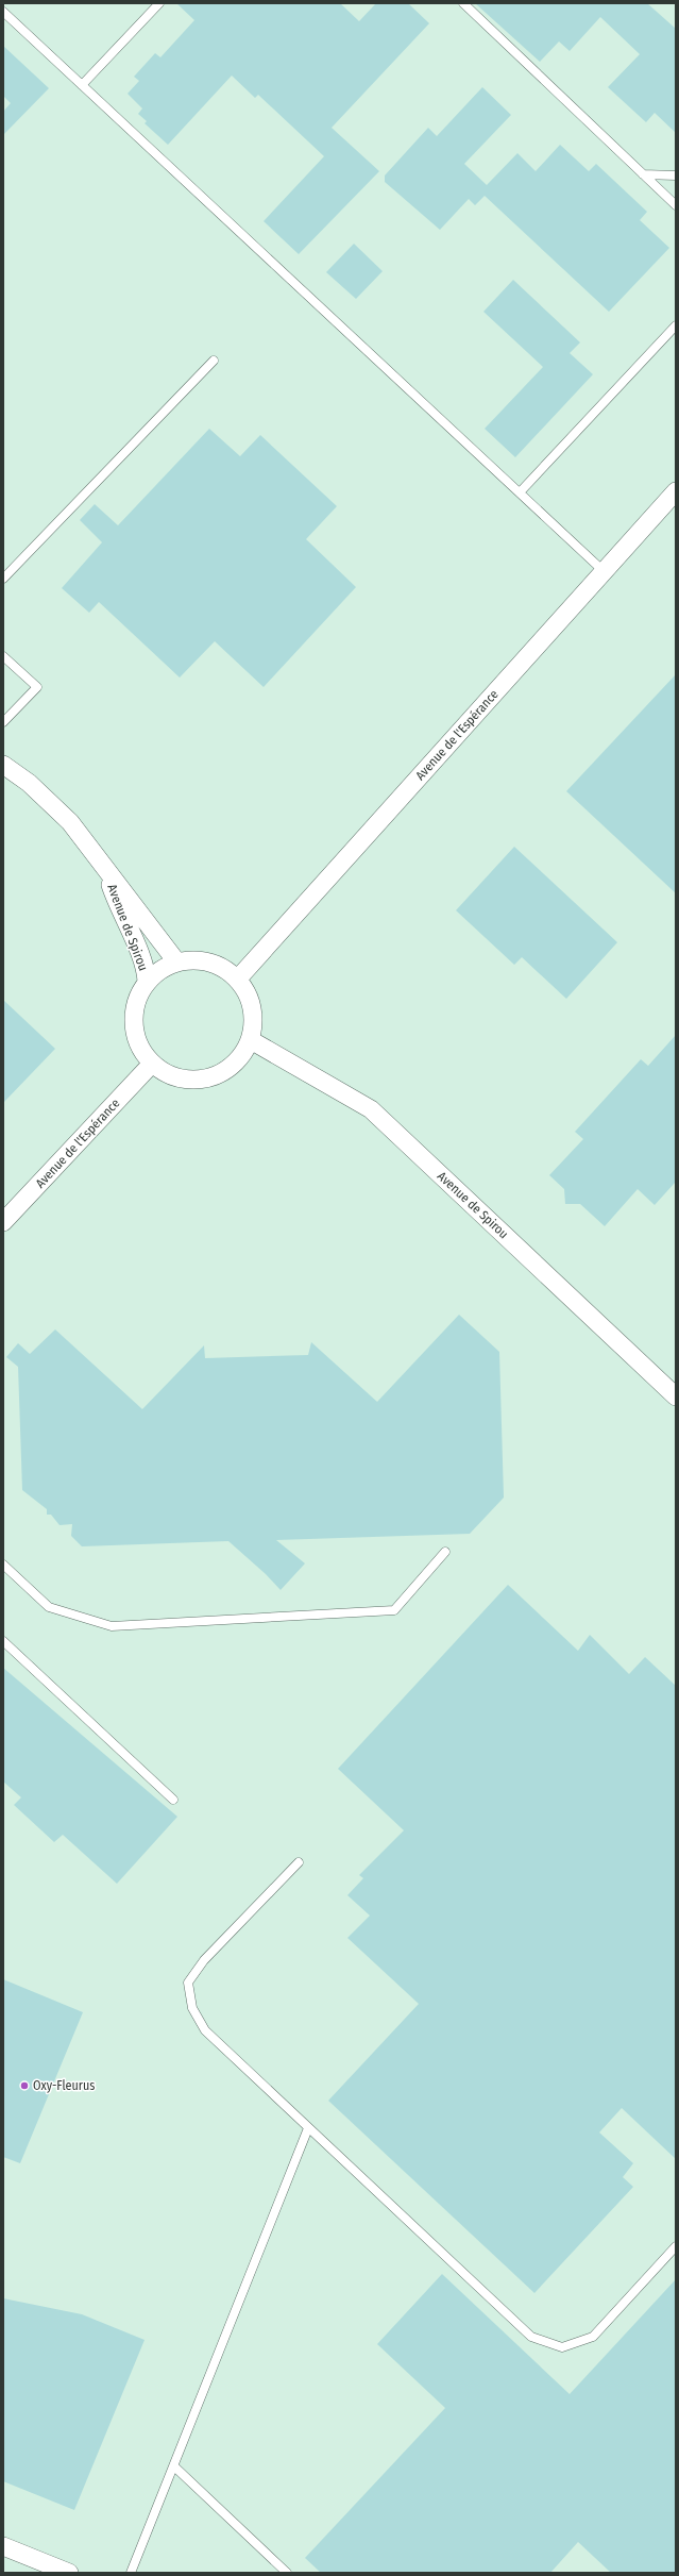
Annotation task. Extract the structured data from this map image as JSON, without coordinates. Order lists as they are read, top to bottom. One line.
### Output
{"streets":{"street":["Avenue de l'Espérance","Avenue de Spirou"]},"crossings":[["Avenue de l'Espérance","Avenue de Spirou"]],"places":["Oxy-Fleurus"]}
